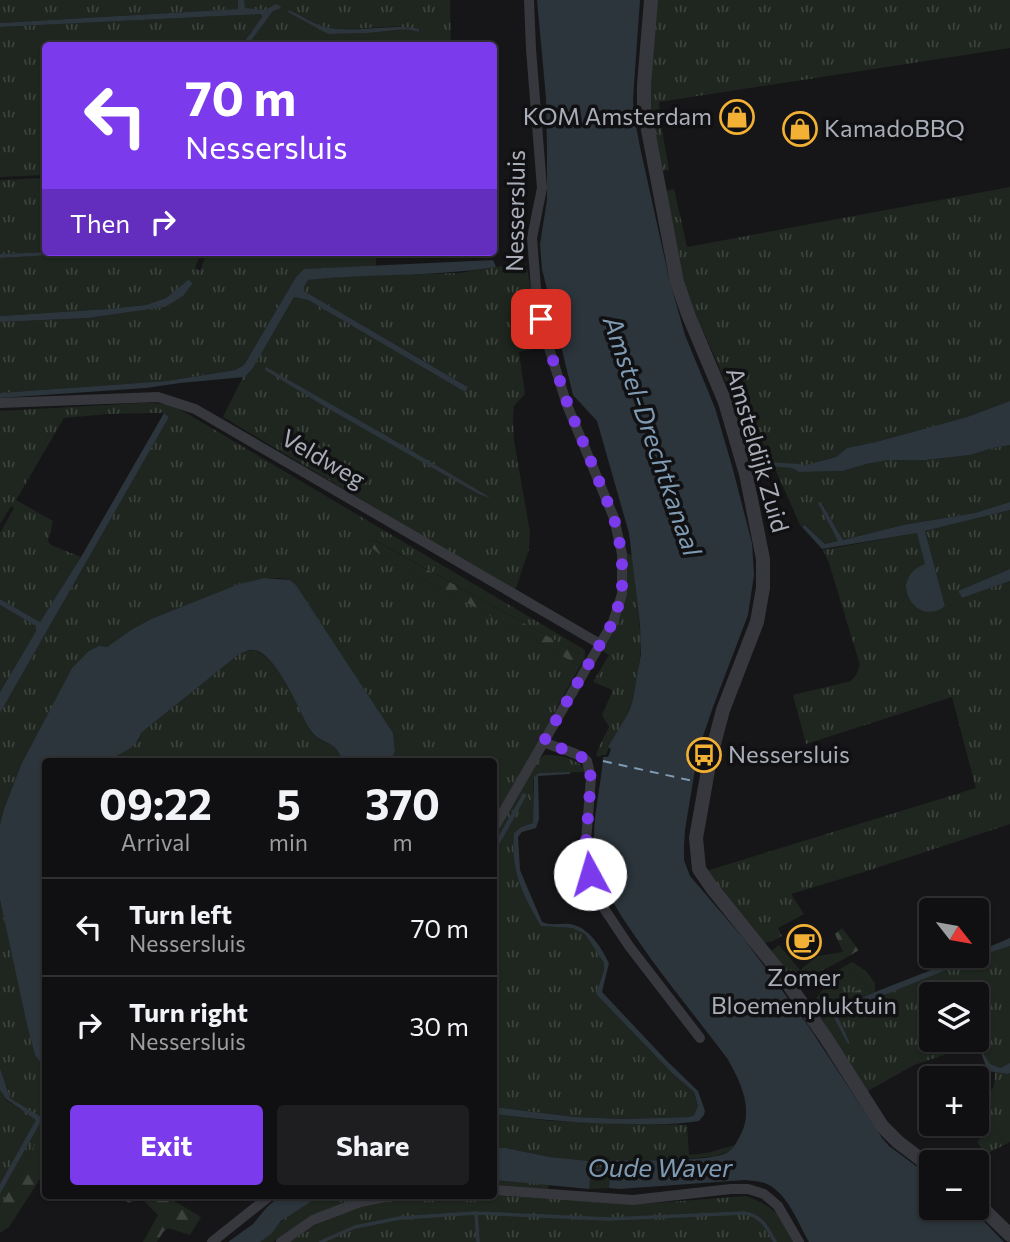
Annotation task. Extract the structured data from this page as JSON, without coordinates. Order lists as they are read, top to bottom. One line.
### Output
{"streets":{"street":["Nessersluis","Amsteldijk Zuid","Veldweg"]},"crossings":[["Nessersluis","Veldweg"]],"water":["Amstel-Drechtkanaal","Oude Waver"],"places":{"shop":["KOM Amsterdam","KamadoBBQ"],"bus stop":["Nessersluis"],"cafe":["Zomer Bloemenpluktuin"]},"north":"bottom right","page":{"turn":["70 m","Nessersluis"],"then":"Then","eta":["09:22","Arrival","5","min","370","m"],"list":[{"name":"Turn left","note":"Nessersluis","value":"70 m"},{"name":"Turn right","note":"Nessersluis","value":"30 m"}],"map_buttons":["+","−"],"buttons":["Exit","Share"]}}
